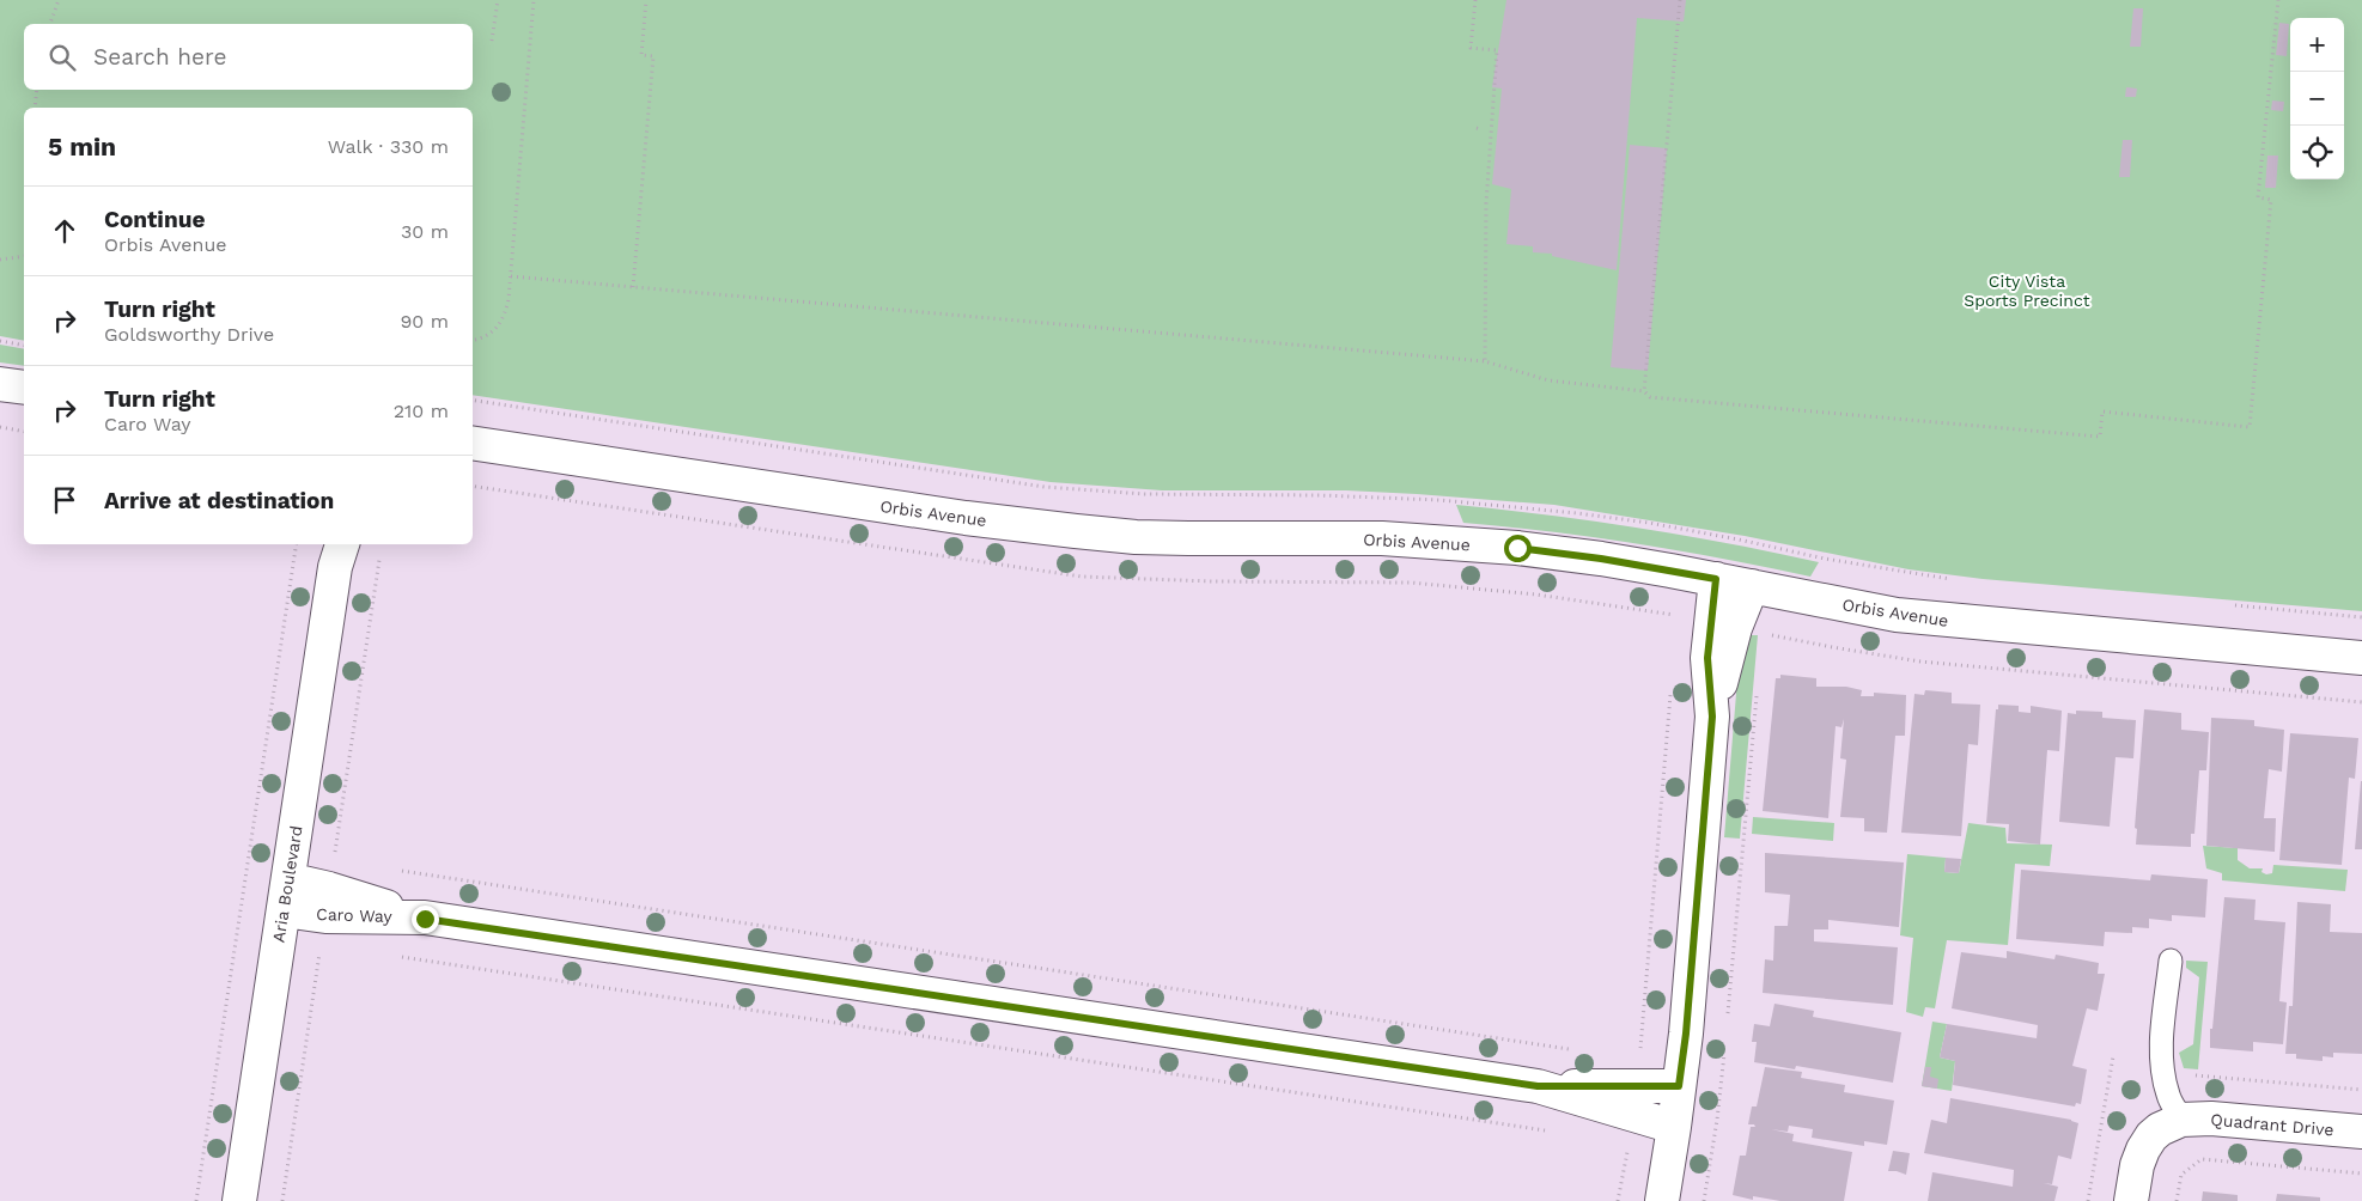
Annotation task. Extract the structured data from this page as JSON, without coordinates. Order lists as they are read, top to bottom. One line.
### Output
{"streets":{"street":["Orbis Avenue","Aria Boulevard","Caro Way","Quadrant Drive"]},"crossings":[["Aria Boulevard","Caro Way"]],"parks":["City Vista Sports Precinct"],"page":{"map_buttons":["+","−"],"search":"Search here","heading":["5 min","Walk · 330 m"],"list":[["Continue","Orbis Avenue","30 m"],["Turn right","Goldsworthy Drive","90 m"],["Turn right","Caro Way","210 m"],"Arrive at destination"]}}
